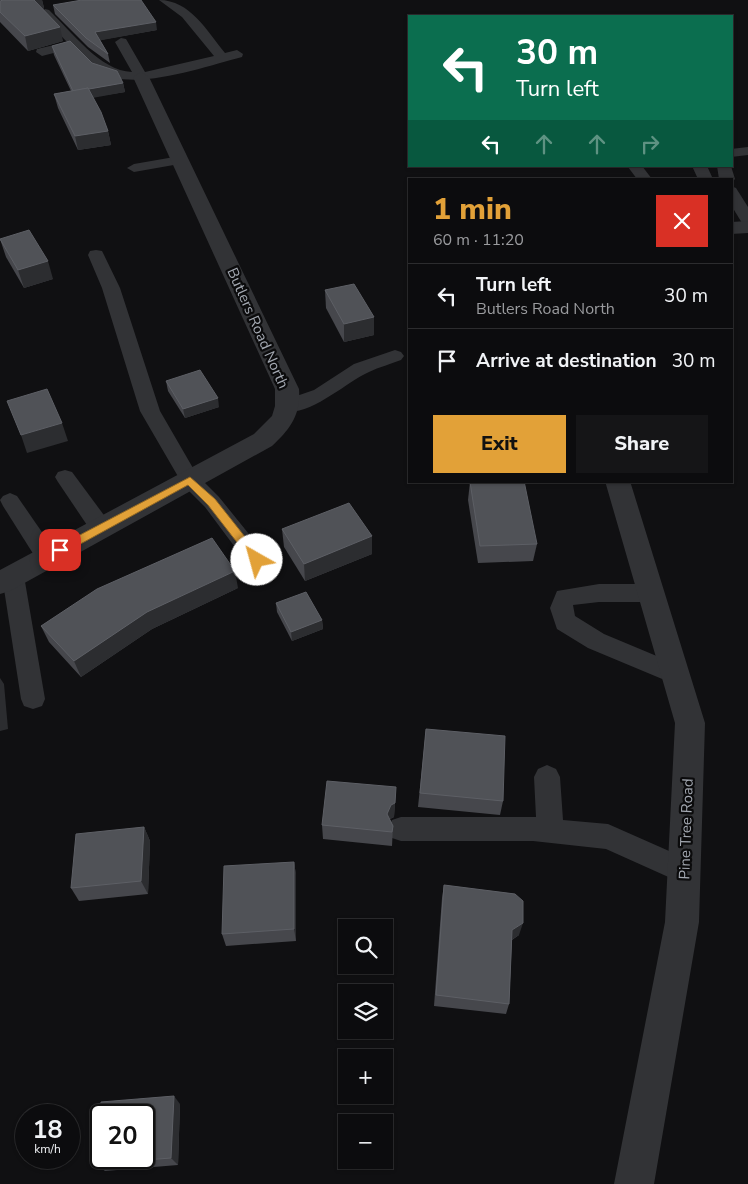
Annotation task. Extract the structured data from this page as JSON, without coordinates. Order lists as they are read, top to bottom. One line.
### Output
{"streets":{"street":["Butlers Road North","Pine Tree Road"]},"page":{"turn":["30 m","Turn left"],"heading":["1 min","60 m · 11:20"],"list":[{"name":"Turn left","note":"Butlers Road North","value":"30 m"},{"name":"Arrive at destination","value":"30 m"}],"buttons":["Exit","Share"],"map_buttons":["+","−"],"speed":"18 km/h","limit":"20"}}
